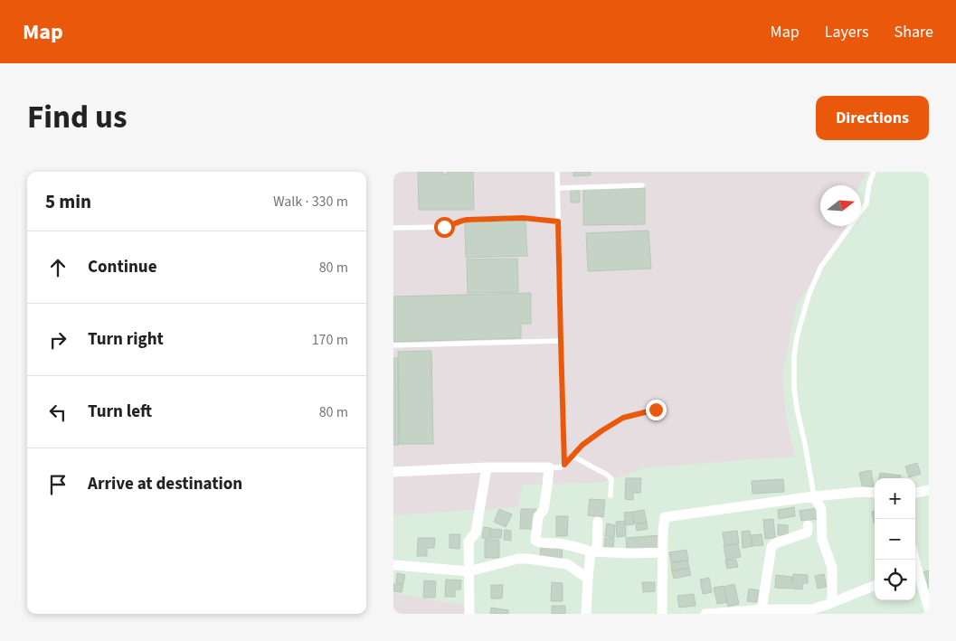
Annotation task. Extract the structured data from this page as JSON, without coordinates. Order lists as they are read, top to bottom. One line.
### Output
{"north":"right","page":{"header":"Map","nav":["Map","Layers","Share"],"title":"Find us","buttons":"Directions","heading":["5 min","Walk · 330 m"],"list":[["Continue","80 m"],["Turn right","170 m"],["Turn left","80 m"],"Arrive at destination"],"map_buttons":["+","−"]}}
